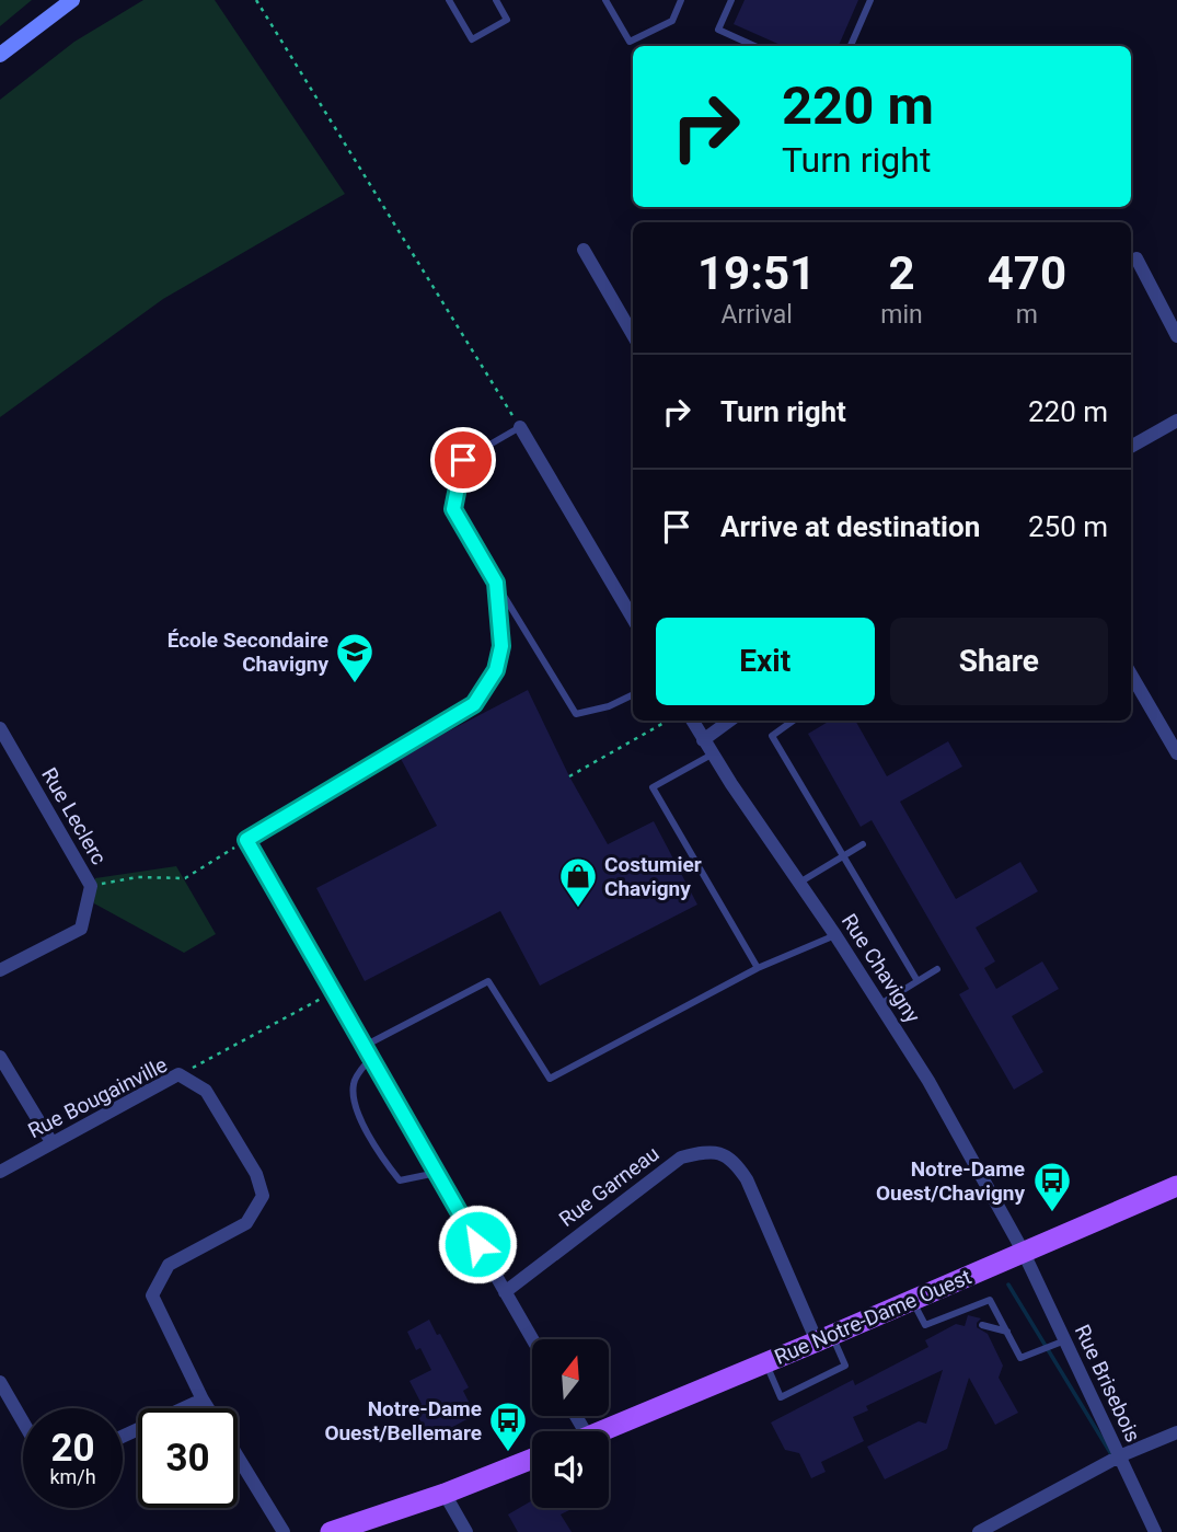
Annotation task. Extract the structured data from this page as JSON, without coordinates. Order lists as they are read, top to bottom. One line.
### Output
{"streets":{"main road":["Rue Notre-Dame Ouest"],"street":["Rue Leclerc","Rue Chavigny","Rue Bougainville","Rue Garneau","Rue Brisebois"]},"crossings":[["Rue Chavigny","Rue Notre-Dame Ouest"],["Rue Chavigny","Rue Brisebois"],["Rue Garneau","Rue Notre-Dame Ouest"],["Rue Notre-Dame Ouest","Rue Brisebois"]],"places":{"school or university":["École Secondaire Chavigny"],"shop":["Costumier Chavigny"],"bus stop":["Notre-Dame Ouest/Chavigny","Notre-Dame Ouest/Bellemare"]},"north":"top","page":{"turn":["220 m","Turn right"],"eta":["19:51","Arrival","2","min","470","m"],"list":[{"name":"Turn right","value":"220 m"},{"name":"Arrive at destination","value":"250 m"}],"buttons":["Exit","Share"],"speed":"20 km/h","limit":"30"}}
